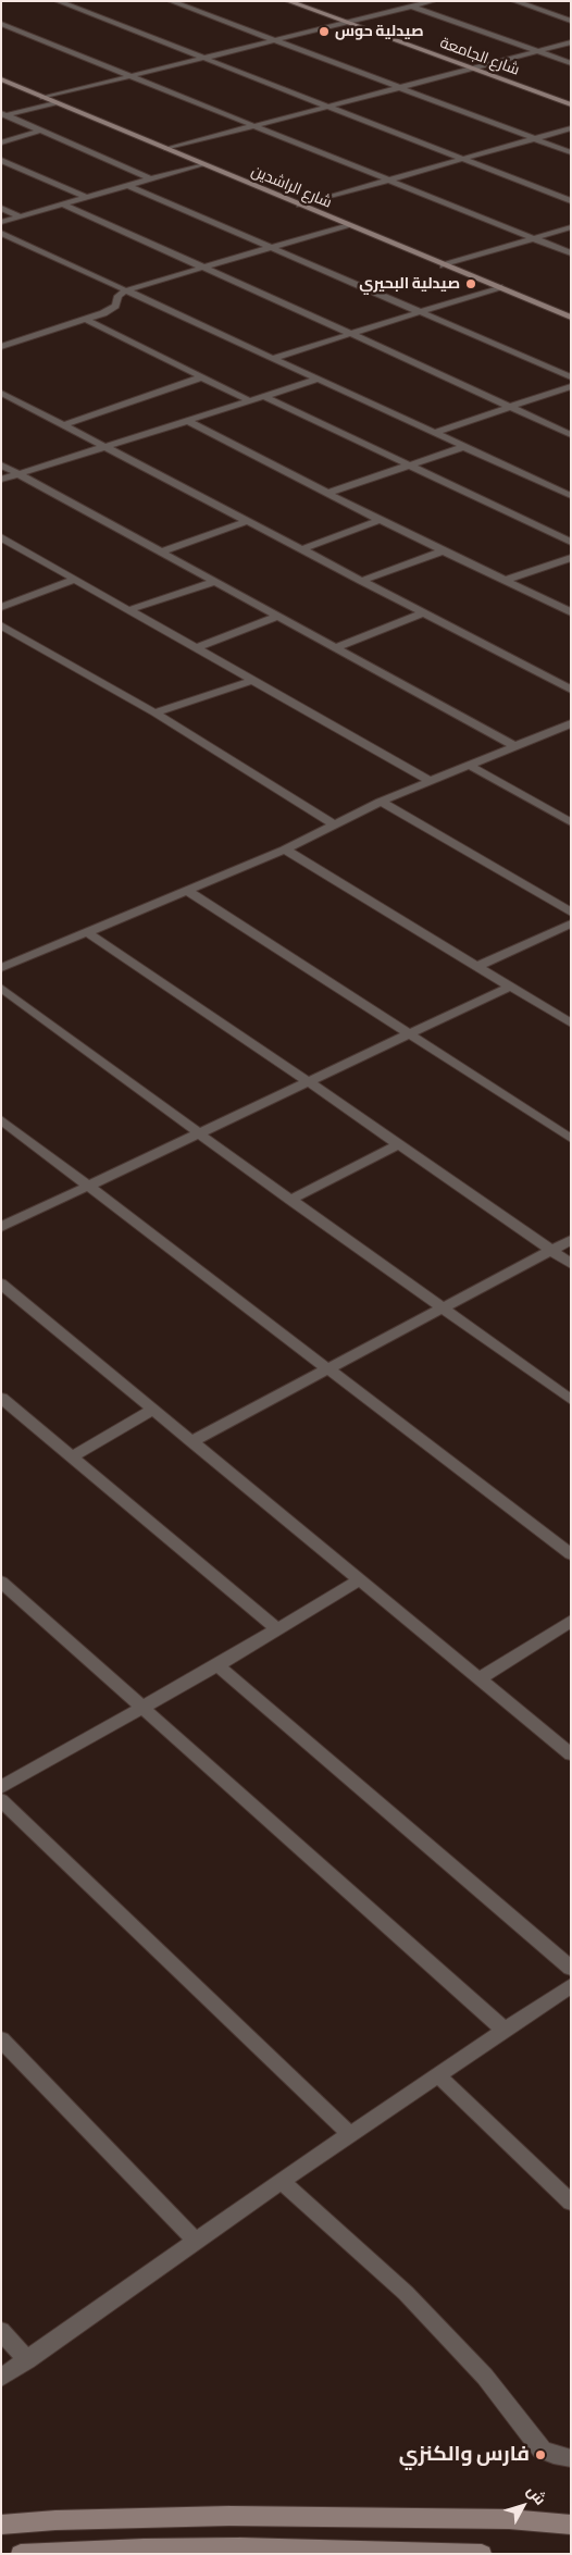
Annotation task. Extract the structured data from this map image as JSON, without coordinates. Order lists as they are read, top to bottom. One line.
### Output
{"streets":{"street":["شارع الجامعة","شارع الراشدين"]},"places":["صيدلية حوس","صيدلية البحيري","فارس والكنزي"],"north":"top right"}
